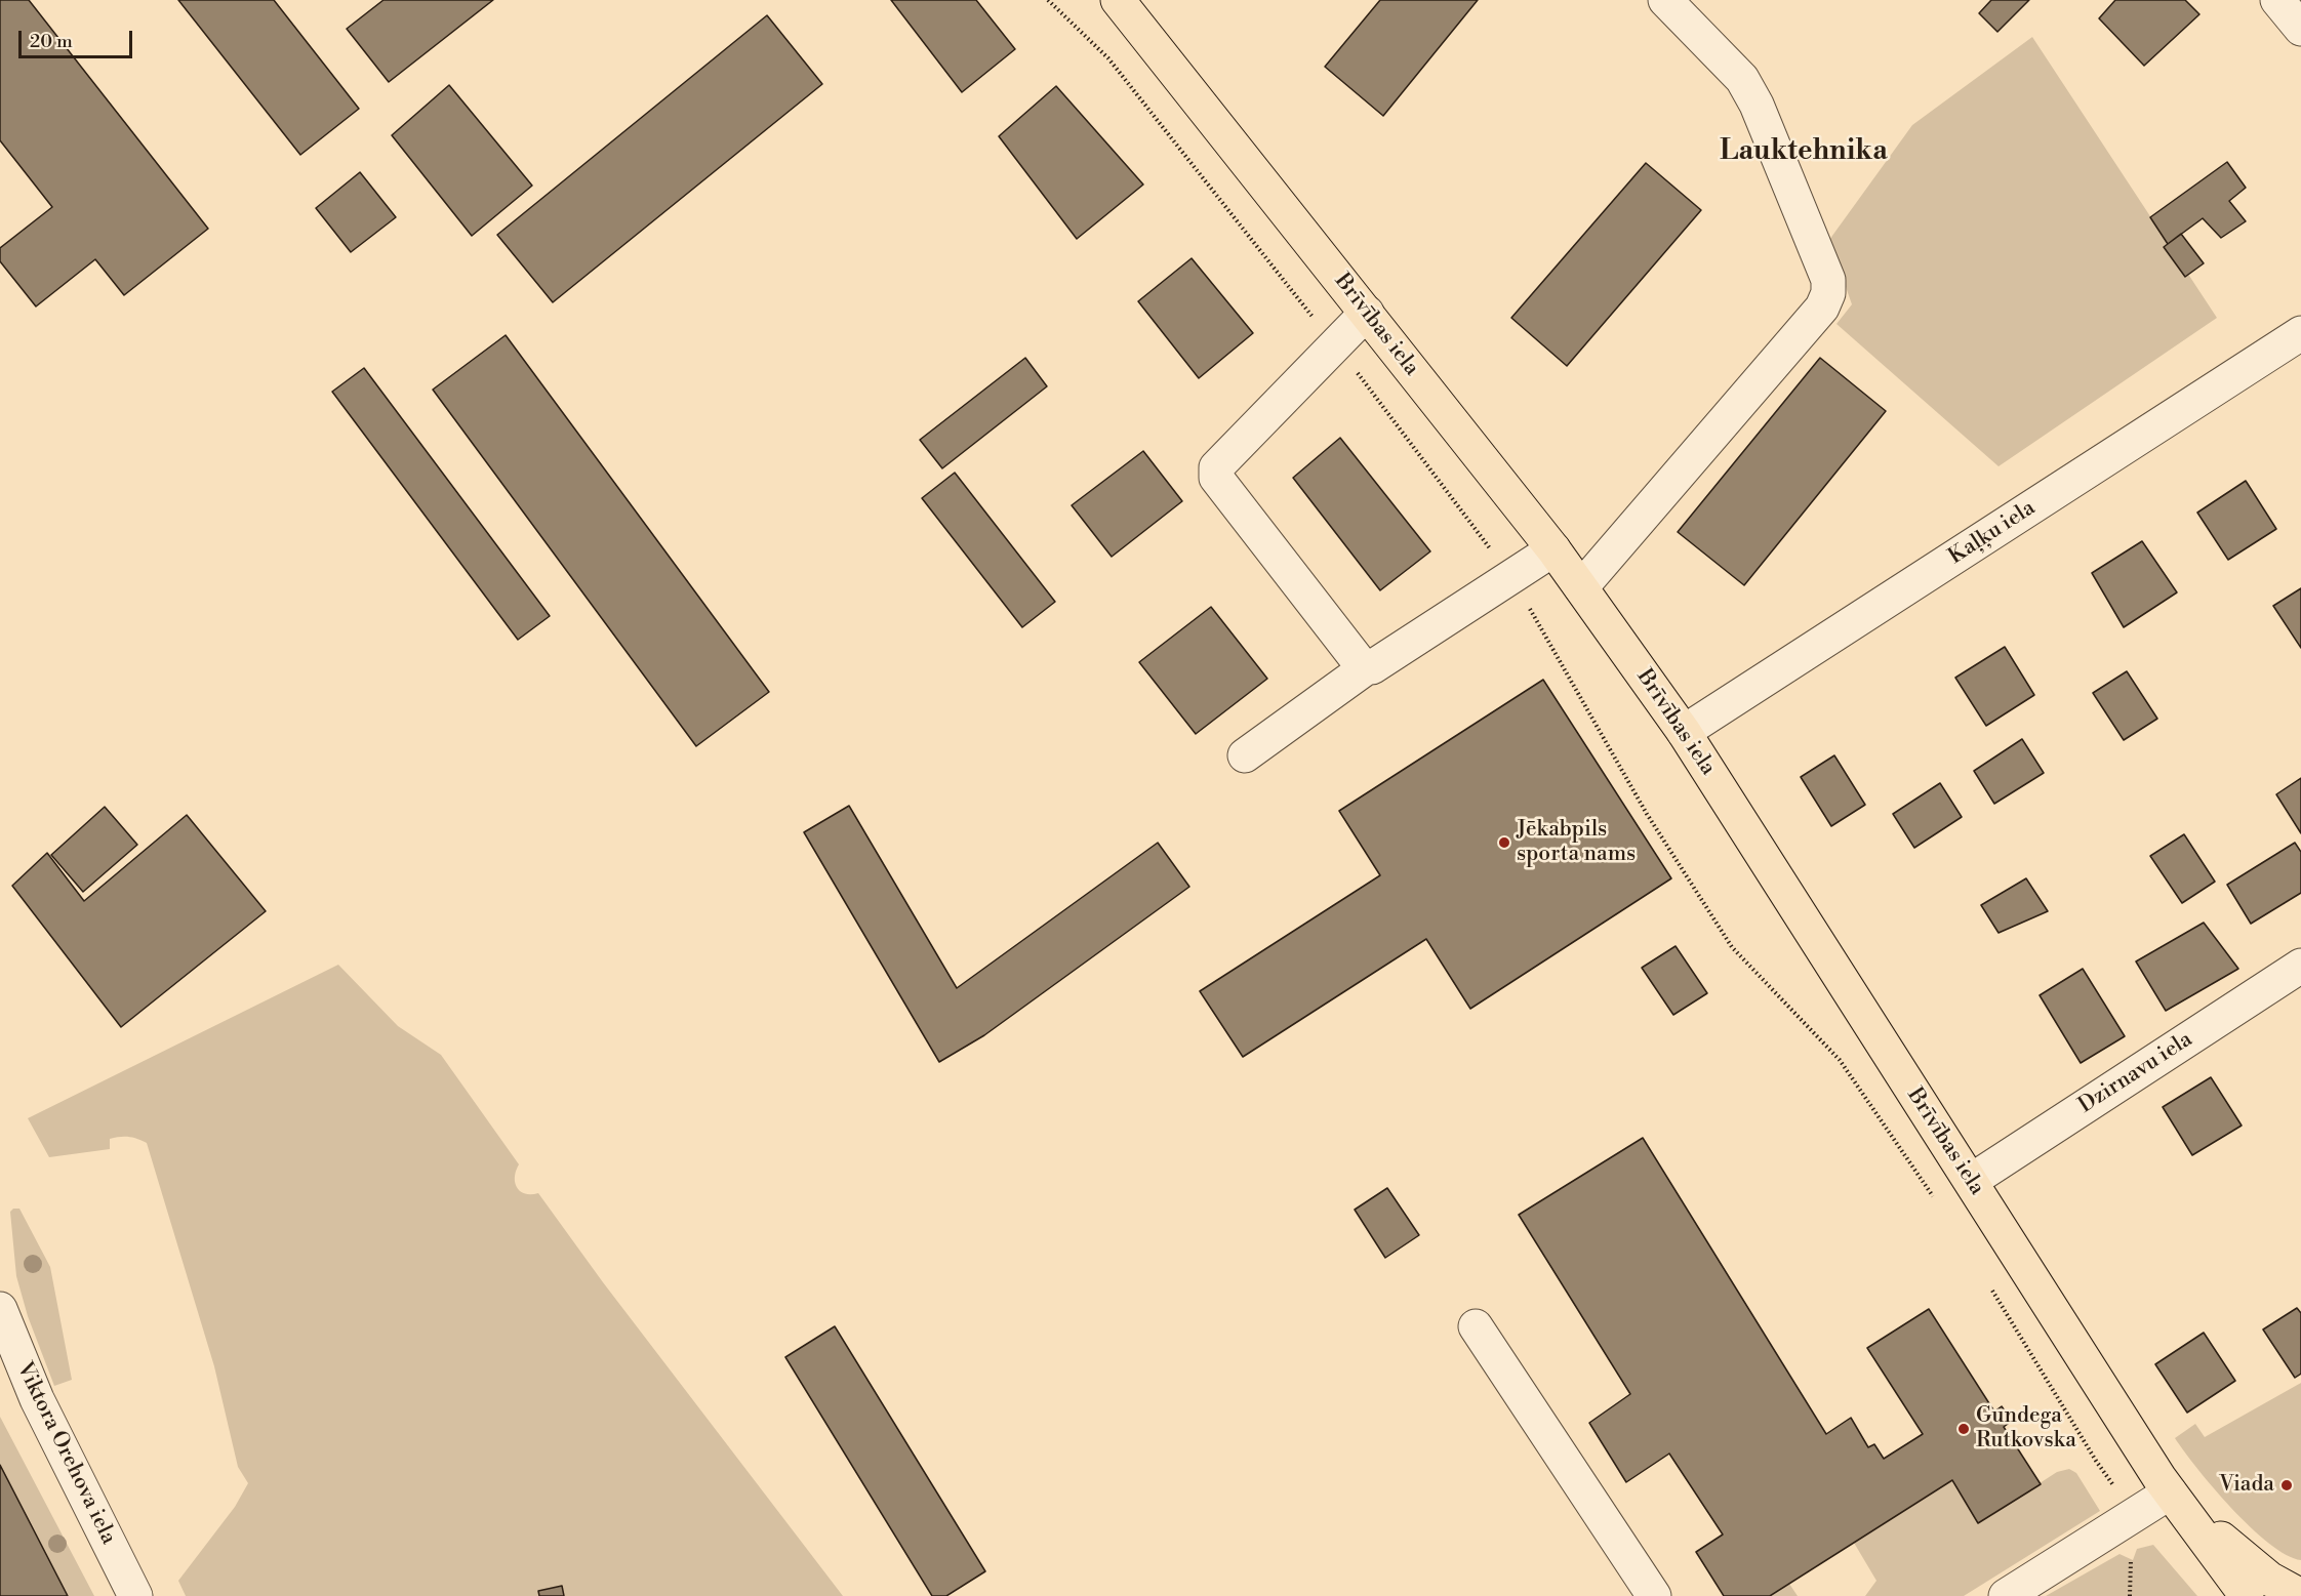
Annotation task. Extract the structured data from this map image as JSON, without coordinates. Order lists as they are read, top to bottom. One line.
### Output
{"streets":{"main road":["Brīvības iela"],"street":["Kaļķu iela","Dzirnavu iela","Viktora Orehova iela"]},"crossings":[["Brīvības iela","Kaļķu iela"],["Brīvības iela","Dzirnavu iela"]],"districts":["Lauktehnika"],"places":["Jēkabpils sporta nams","Gundega Rutkovska","Viada"],"scale_bar":"20 m"}
